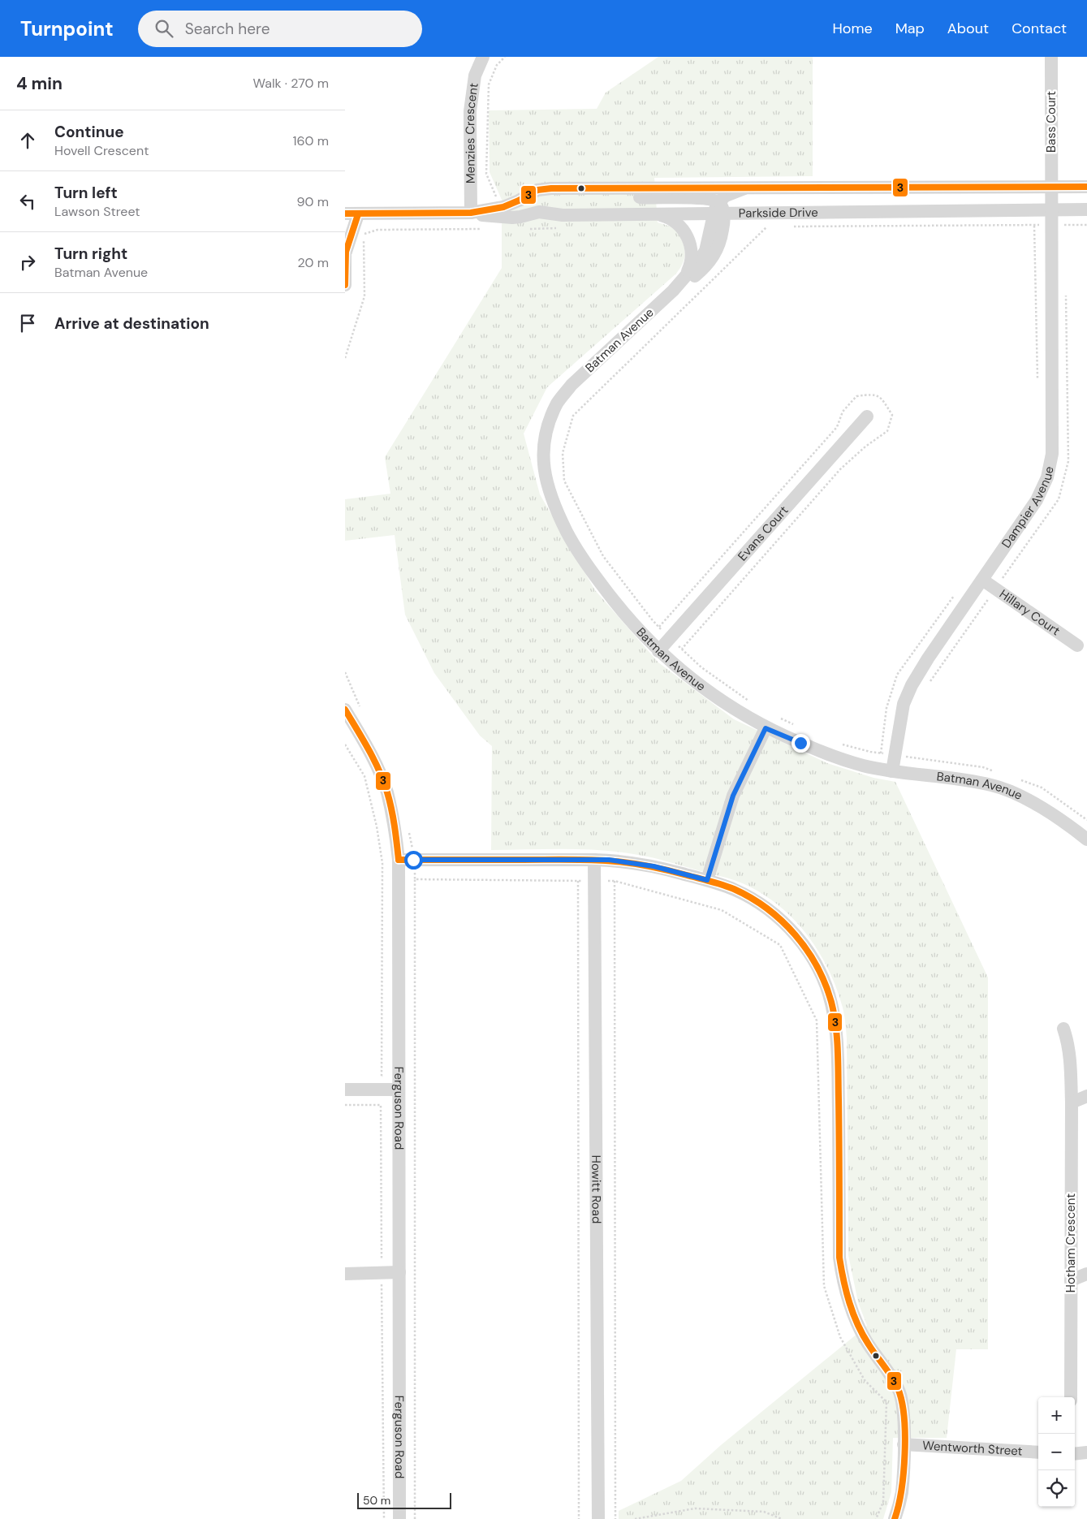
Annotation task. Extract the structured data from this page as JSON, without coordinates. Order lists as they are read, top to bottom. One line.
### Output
{"streets":{"street":["Bass Court","Menzies Crescent","Parkside Drive","Batman Avenue","Dampier Avenue","Evans Court","Hillary Court","Ferguson Road","Howitt Road","Hotham Crescent","Wentworth Street"]},"crossings":[["Bass Court","Parkside Drive"],["Bass Court","Dampier Avenue"],["Menzies Crescent","Parkside Drive"],["Parkside Drive","Batman Avenue"],["Parkside Drive","Dampier Avenue"],["Batman Avenue","Dampier Avenue"],["Batman Avenue","Evans Court"],["Dampier Avenue","Hillary Court"]],"lines":["transit line 3"],"scale_bar":"50 m","page":{"header":"Turnpoint","search":"Search here","nav":["Home","Map","About","Contact"],"heading":["4 min","Walk · 270 m"],"list":[["Continue","Hovell Crescent","160 m"],["Turn left","Lawson Street","90 m"],["Turn right","Batman Avenue","20 m"],"Arrive at destination"],"map_buttons":["+","−"],"scale":"50 m"}}
